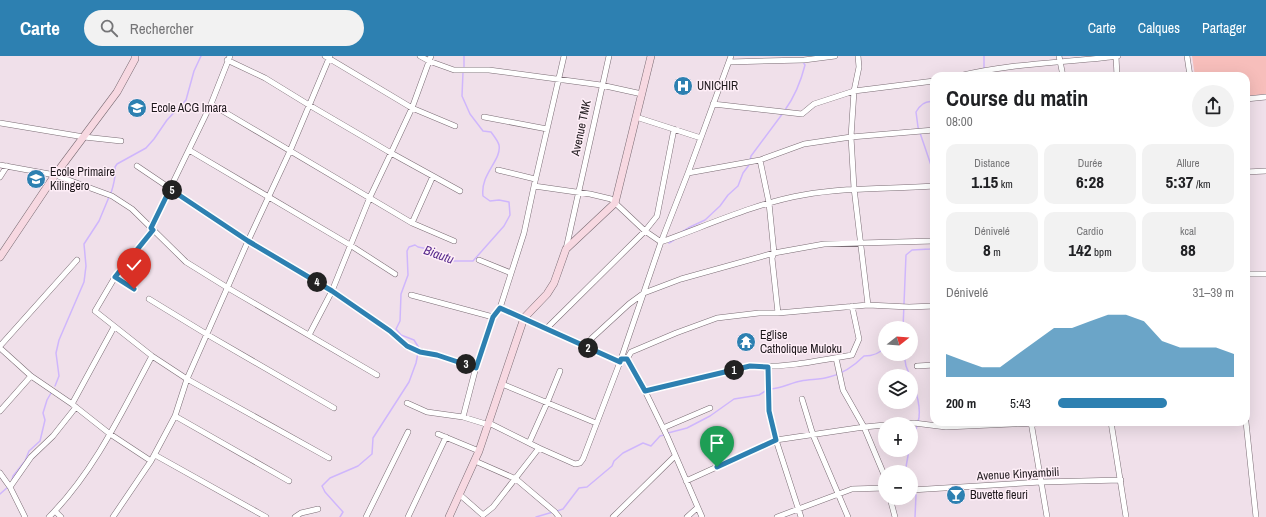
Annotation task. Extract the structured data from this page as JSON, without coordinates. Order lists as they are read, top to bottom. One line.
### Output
{"streets":{"street":["Avenue TMK","Avenue Kinyambili"]},"water":["Biautu"],"places":{"hospital":["UNICHIR"],"school or university":["Ecole ACG Imara","Ecole Primaire Kilingero"],"temple":["Eglise Catholique Muloku"],"bar":["Buvette fleuri"]},"north":"right","page":{"header":"Carte","search":"Rechercher","nav":["Carte","Calques","Partager"],"heading":["Course du matin","08:00"],"stats":[["Distance","1.15 km"],["Durée","6:28"],["Allure","5:37 /km"],["Dénivelé","8 m"],["Cardio","142 bpm"],["kcal","88"]],"pins":["5","4","2","3","1"],"chart":["Dénivelé","31–39 m"],"map_buttons":["+","−"],"list":[{"name":"200 m","note":"5:43"}]}}
